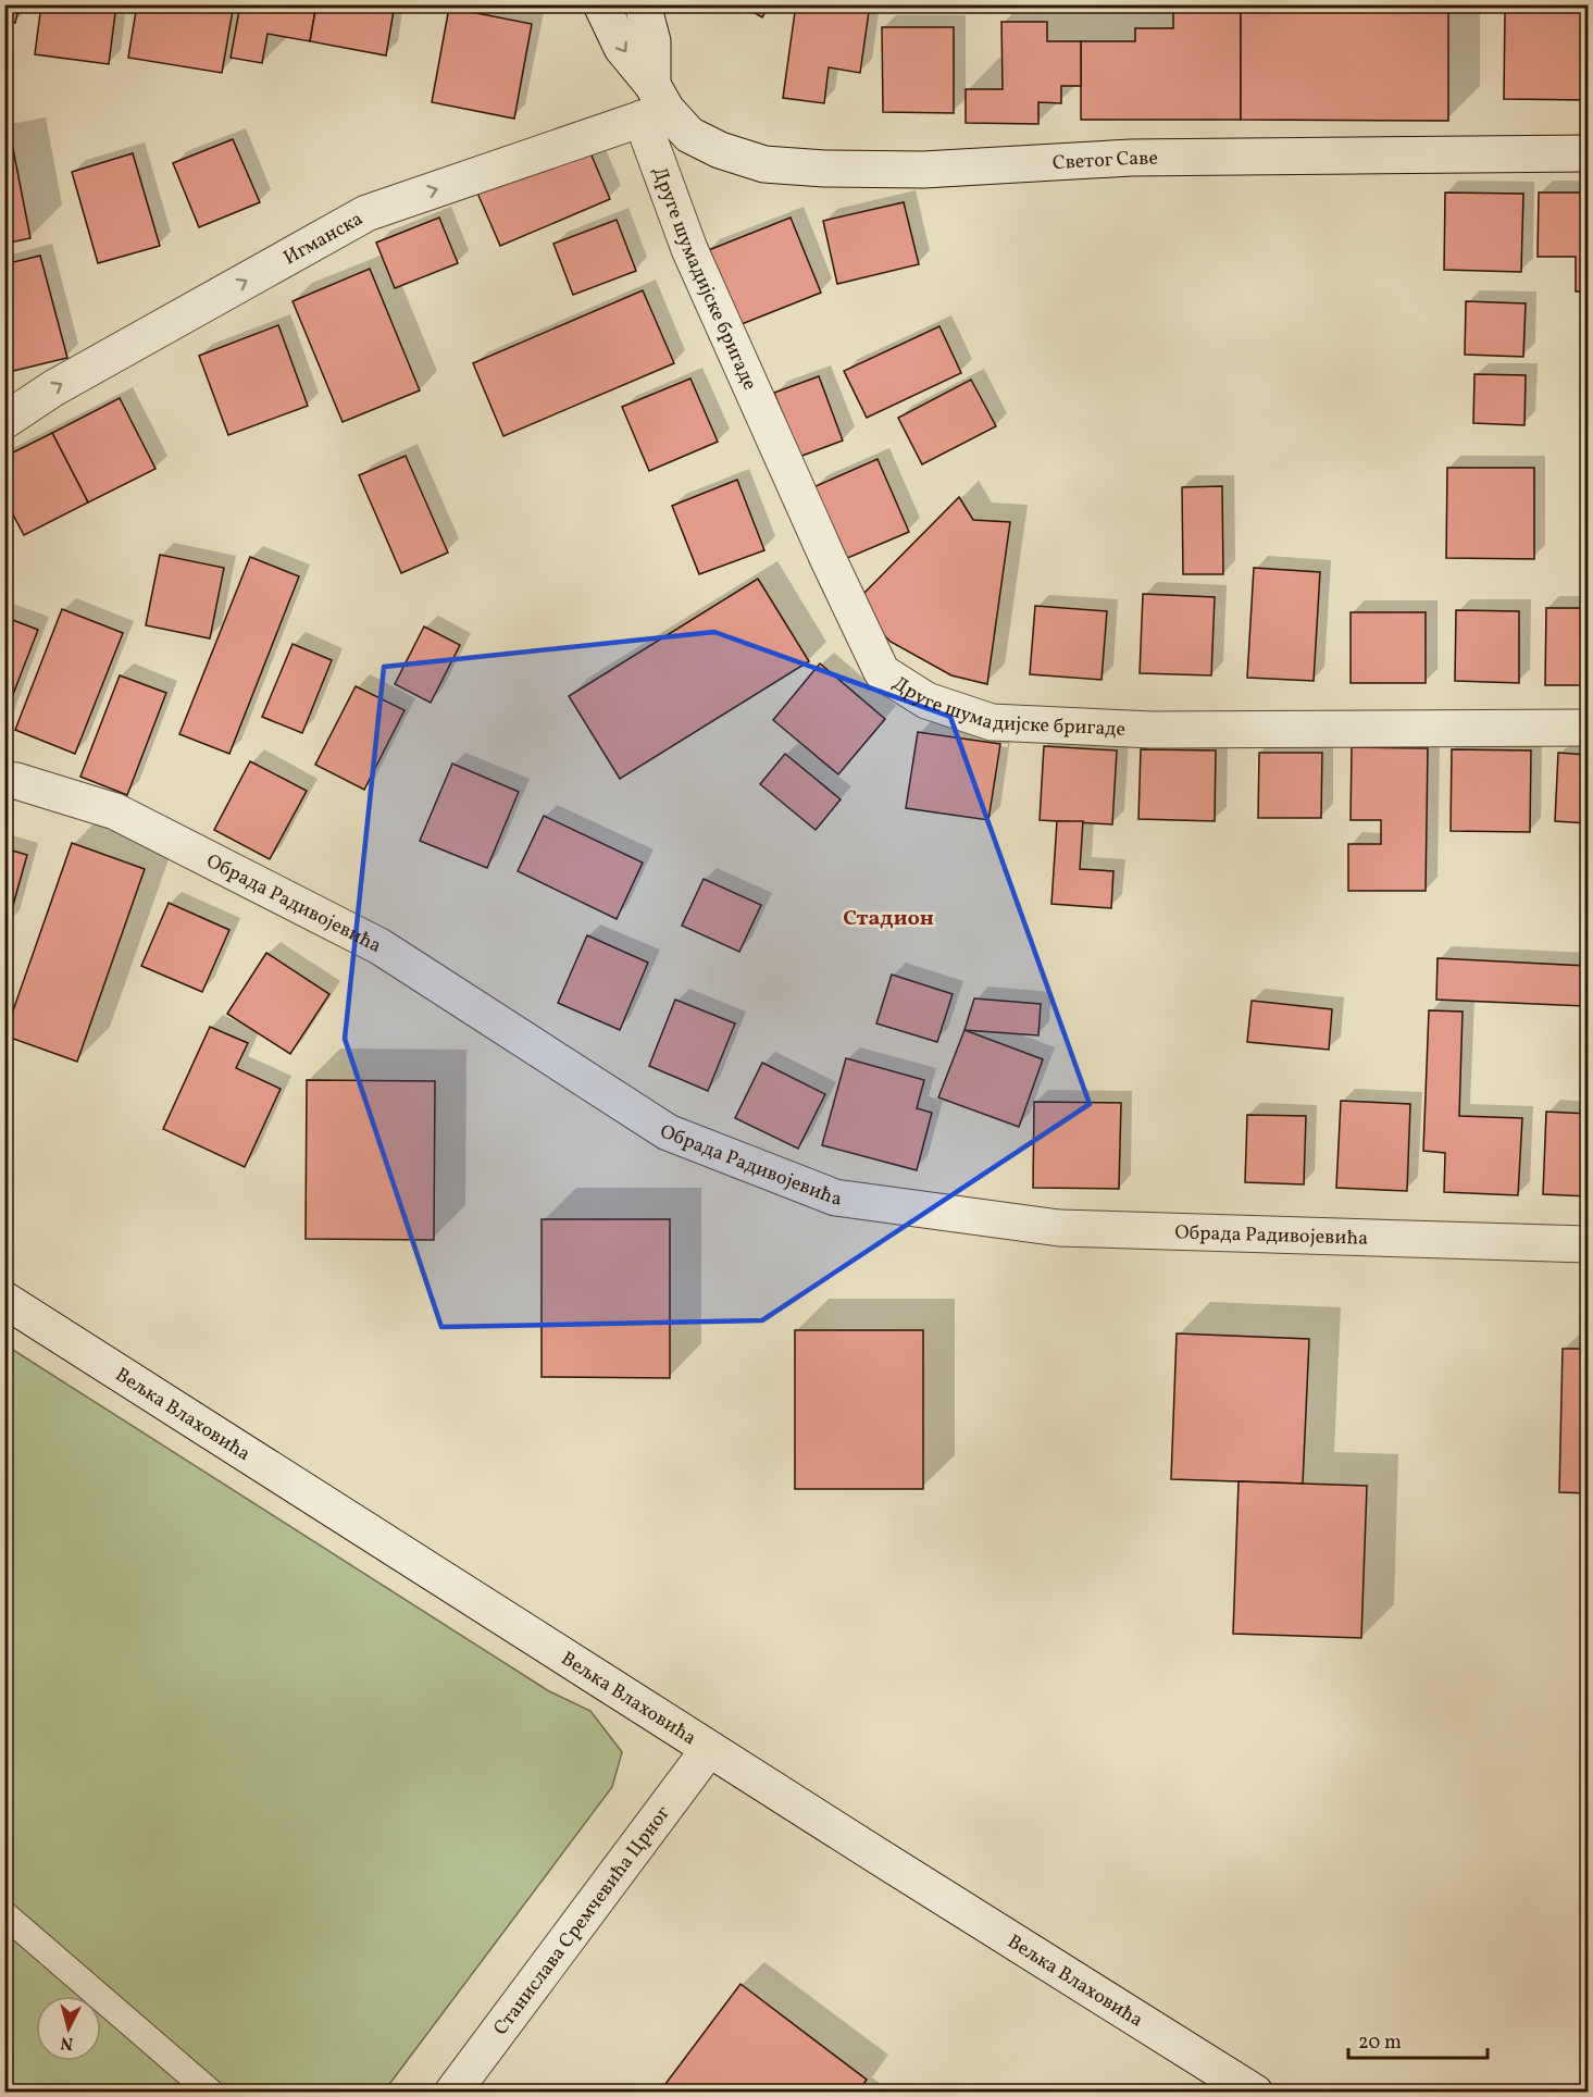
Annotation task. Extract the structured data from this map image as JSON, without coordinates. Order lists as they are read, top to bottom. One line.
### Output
{"streets":{"street":["Светог Саве","Игманска","Друге шумадијске бригаде","Обрада Радивојевића","Вељка Влаховића","Станислава Сремчевића Црног"]},"crossings":[["Светог Саве","Игманска"],["Светог Саве","Друге шумадијске бригаде"],["Игманска","Друге шумадијске бригаде"],["Вељка Влаховића","Станислава Сремчевића Црног"]],"one_way":["Игманска"],"districts":["Стадион"],"scale_bar":"20 m","north":"bottom"}
